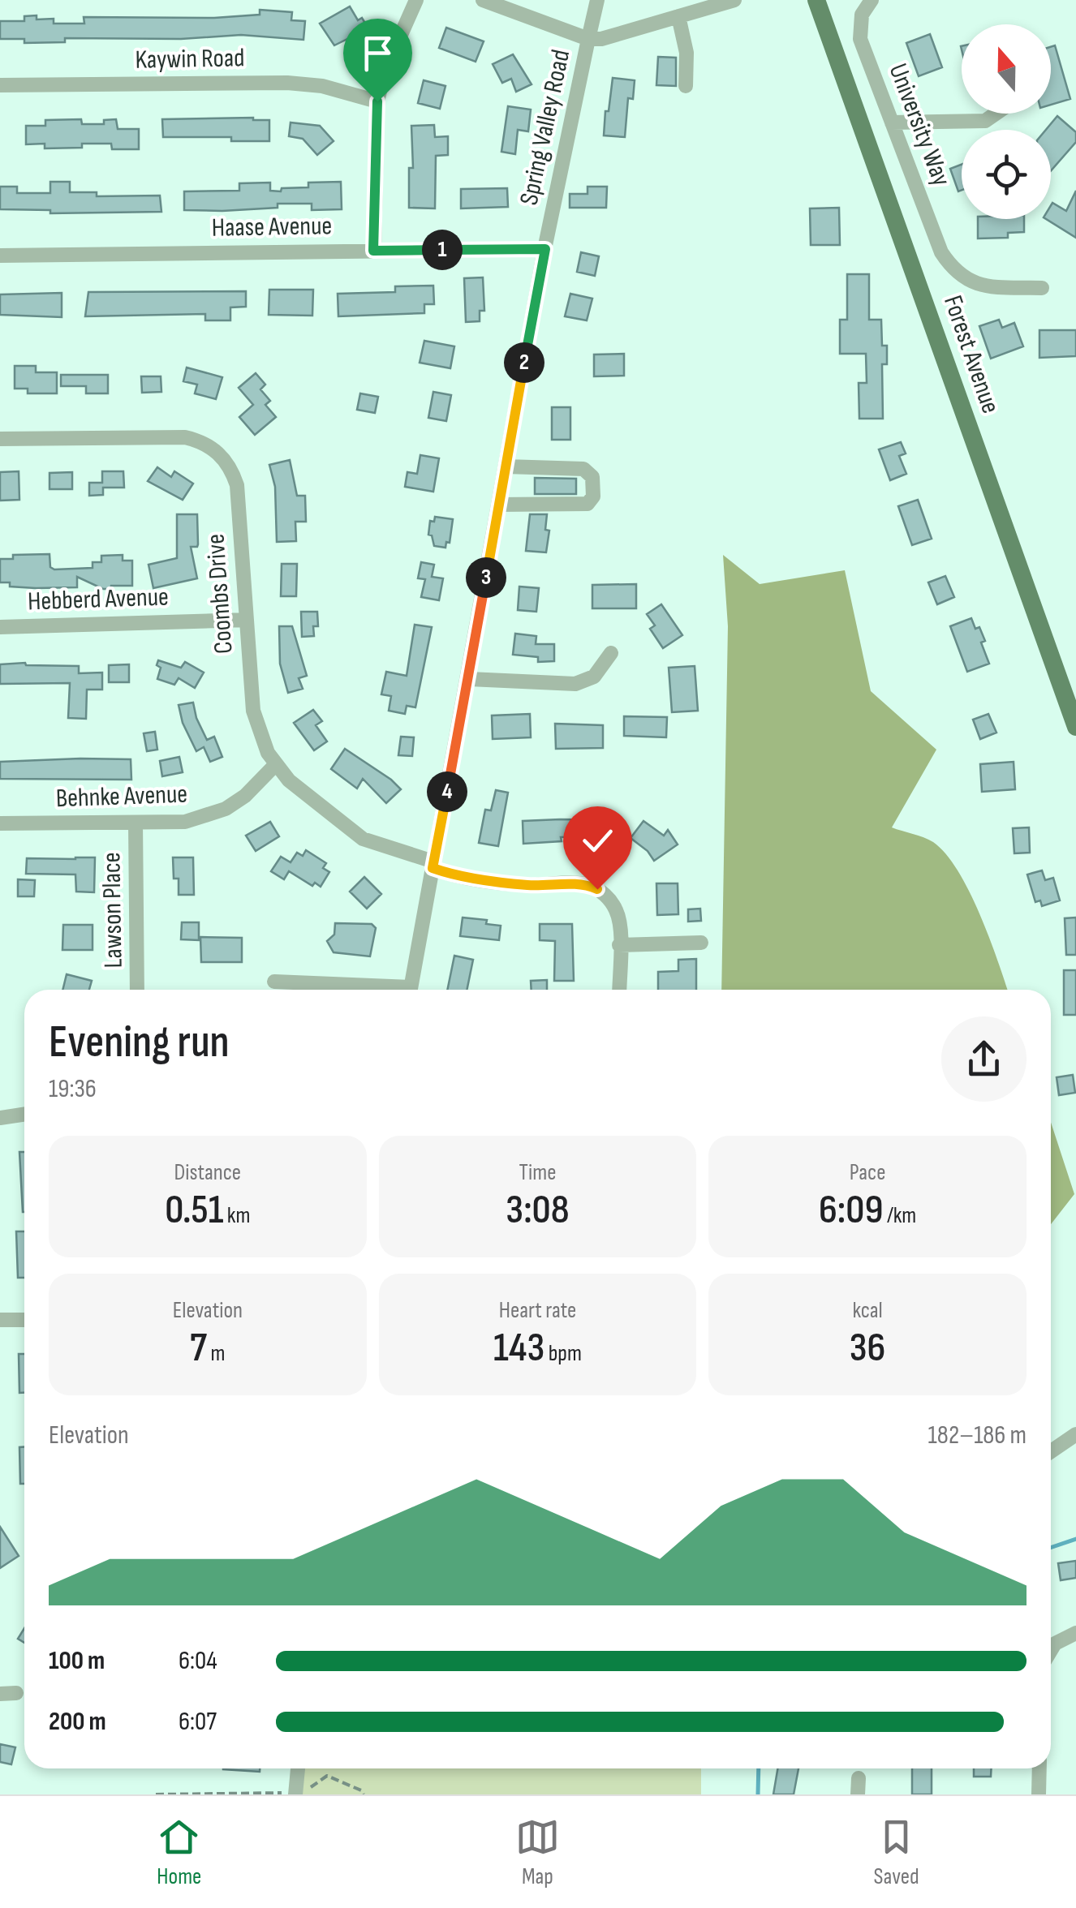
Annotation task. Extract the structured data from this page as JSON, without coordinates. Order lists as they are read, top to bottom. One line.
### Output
{"streets":{"main road":["Forest Avenue"],"street":["Kaywin Road","University Way","Spring Valley Road","Haase Avenue","Coombs Drive","Hebberd Avenue","Behnke Avenue","Lawson Place"]},"crossings":[["Spring Valley Road","Haase Avenue"],["Spring Valley Road","Coombs Drive"],["Coombs Drive","Hebberd Avenue"],["Coombs Drive","Behnke Avenue"],["Behnke Avenue","Lawson Place"]],"north":"top","page":{"pins":["1","2","3","4"],"heading":["Evening run","19:36"],"stats":[["Distance","0.51 km"],["Time","3:08"],["Pace","6:09 /km"],["Elevation","7 m"],["Heart rate","143 bpm"],["kcal","36"]],"chart":["Elevation","182–186 m"],"list":[{"name":"100 m","note":"6:04"},{"name":"200 m","note":"6:07"}],"tabs":["Home","Map","Saved"]}}
